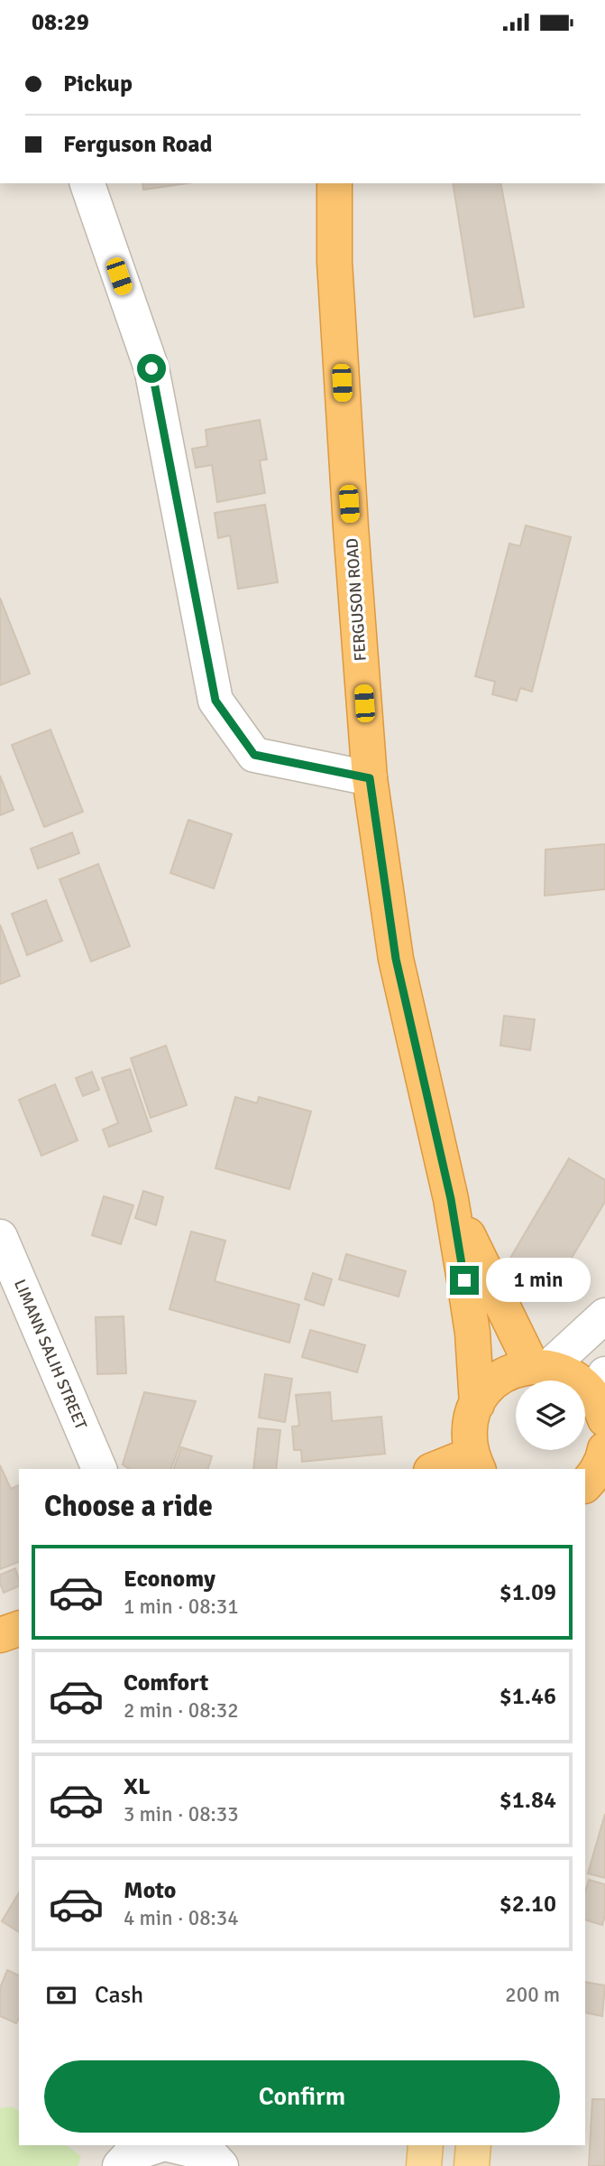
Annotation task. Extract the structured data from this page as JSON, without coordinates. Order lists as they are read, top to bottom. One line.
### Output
{"streets":{"highway":["FERGUSON ROAD"],"street":["LIMANN SALIH STREET"]},"page":{"status":"08:29","banner":["Pickup","Ferguson Road"],"bubble":"1 min","heading":"Choose a ride","list":[{"name":"Economy","note":"1 min · 08:31","value":"$1.09"},{"name":"Comfort","note":"2 min · 08:32","value":"$1.46"},{"name":"XL","note":"3 min · 08:33","value":"$1.84"},{"name":"Moto","note":"4 min · 08:34","value":"$2.10"}],"pay":["Cash","200 m"],"buttons":"Confirm"}}
